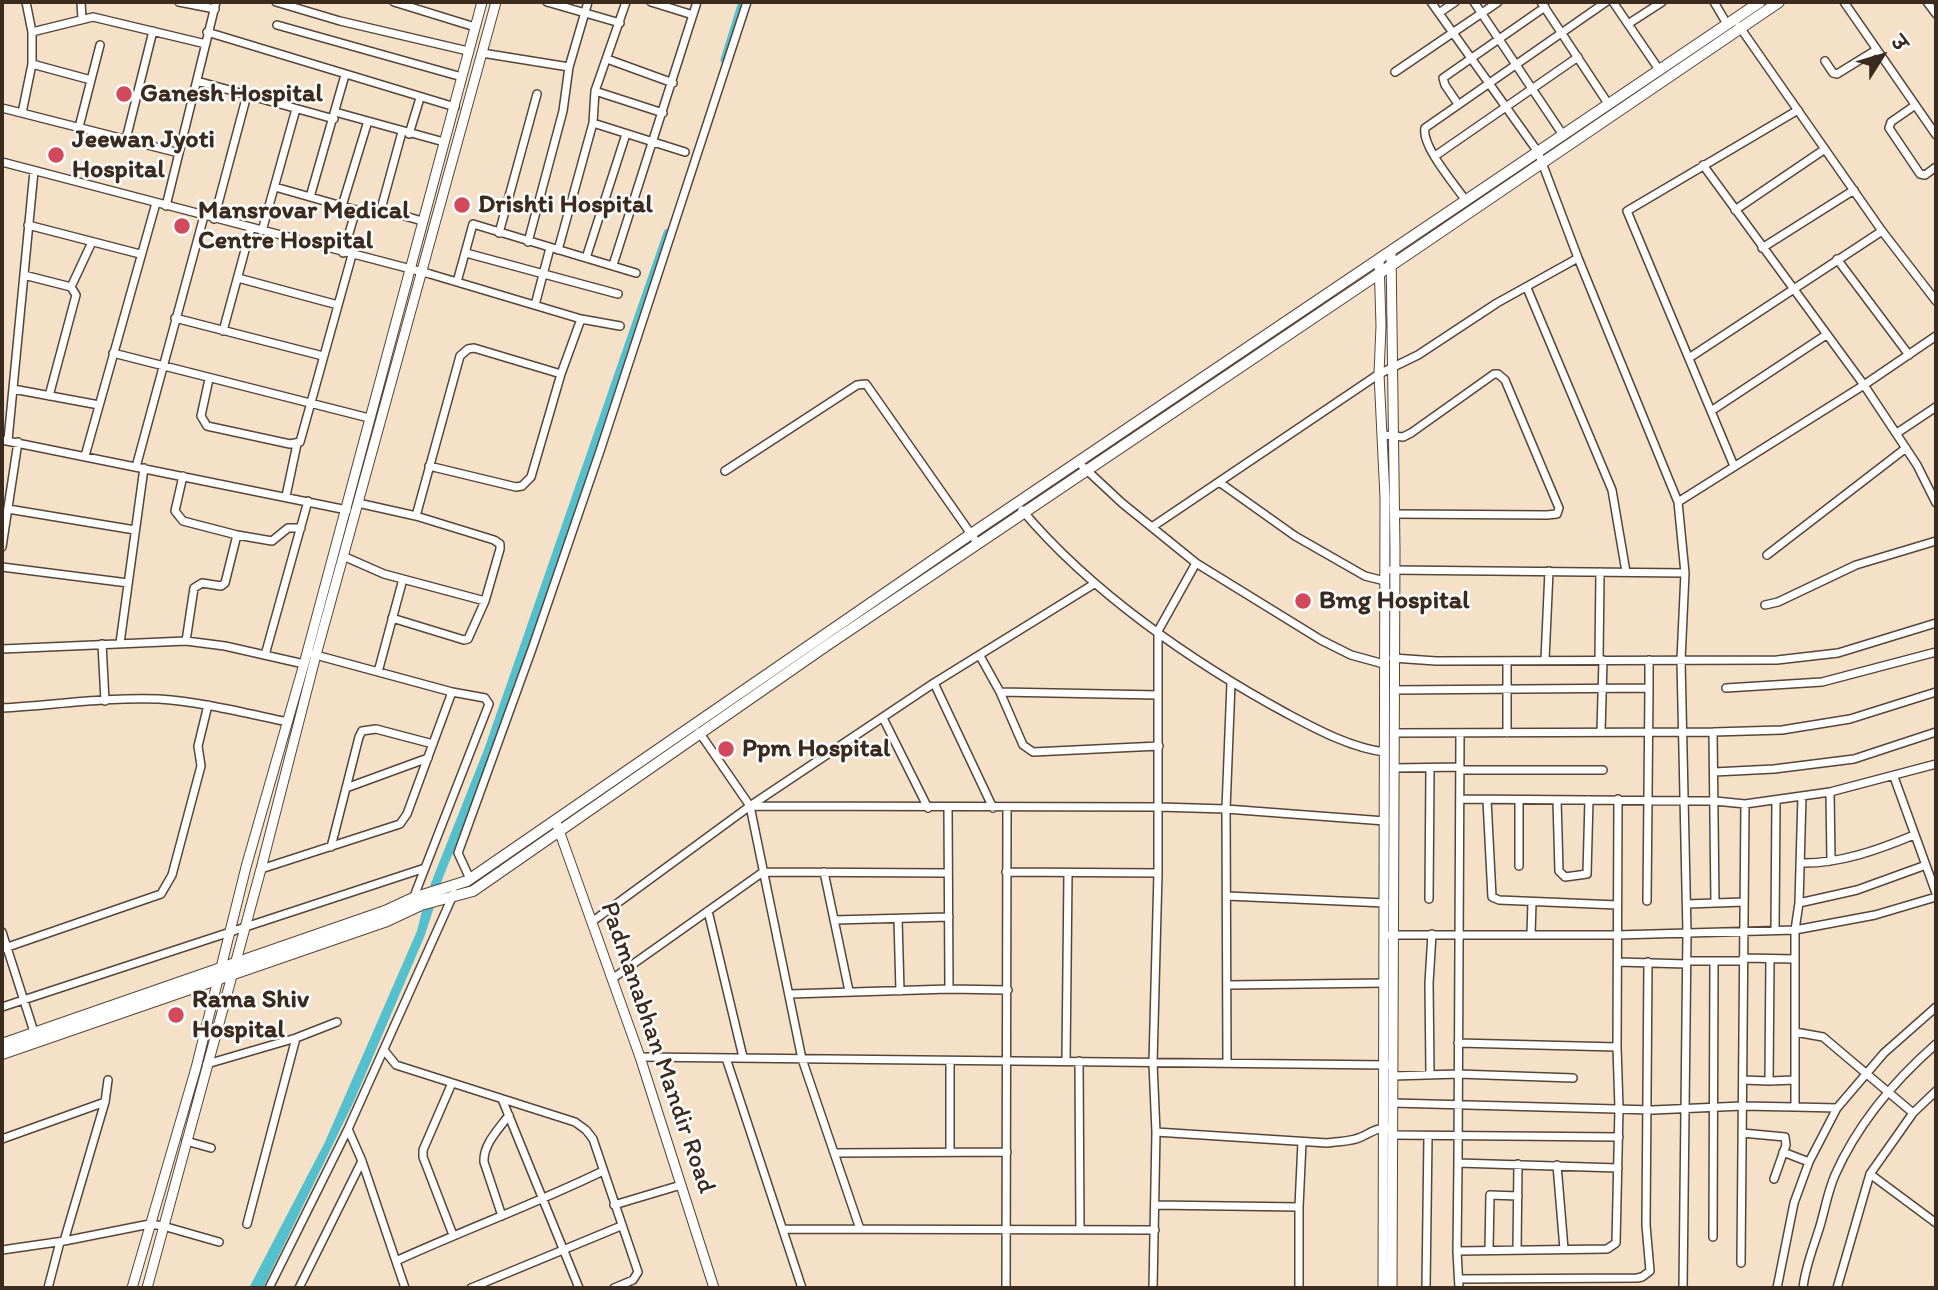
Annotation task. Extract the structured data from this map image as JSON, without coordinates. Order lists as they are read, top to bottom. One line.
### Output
{"streets":{"street":["Padmanabhan Mandir Road"]},"places":["Ganesh Hospital","Jeewan Jyoti Hospital","Drishti Hospital","Mansrovar Medical Centre Hospital","Bmg Hospital","Ppm Hospital","Rama Shiv Hospital"],"north":"top right"}
